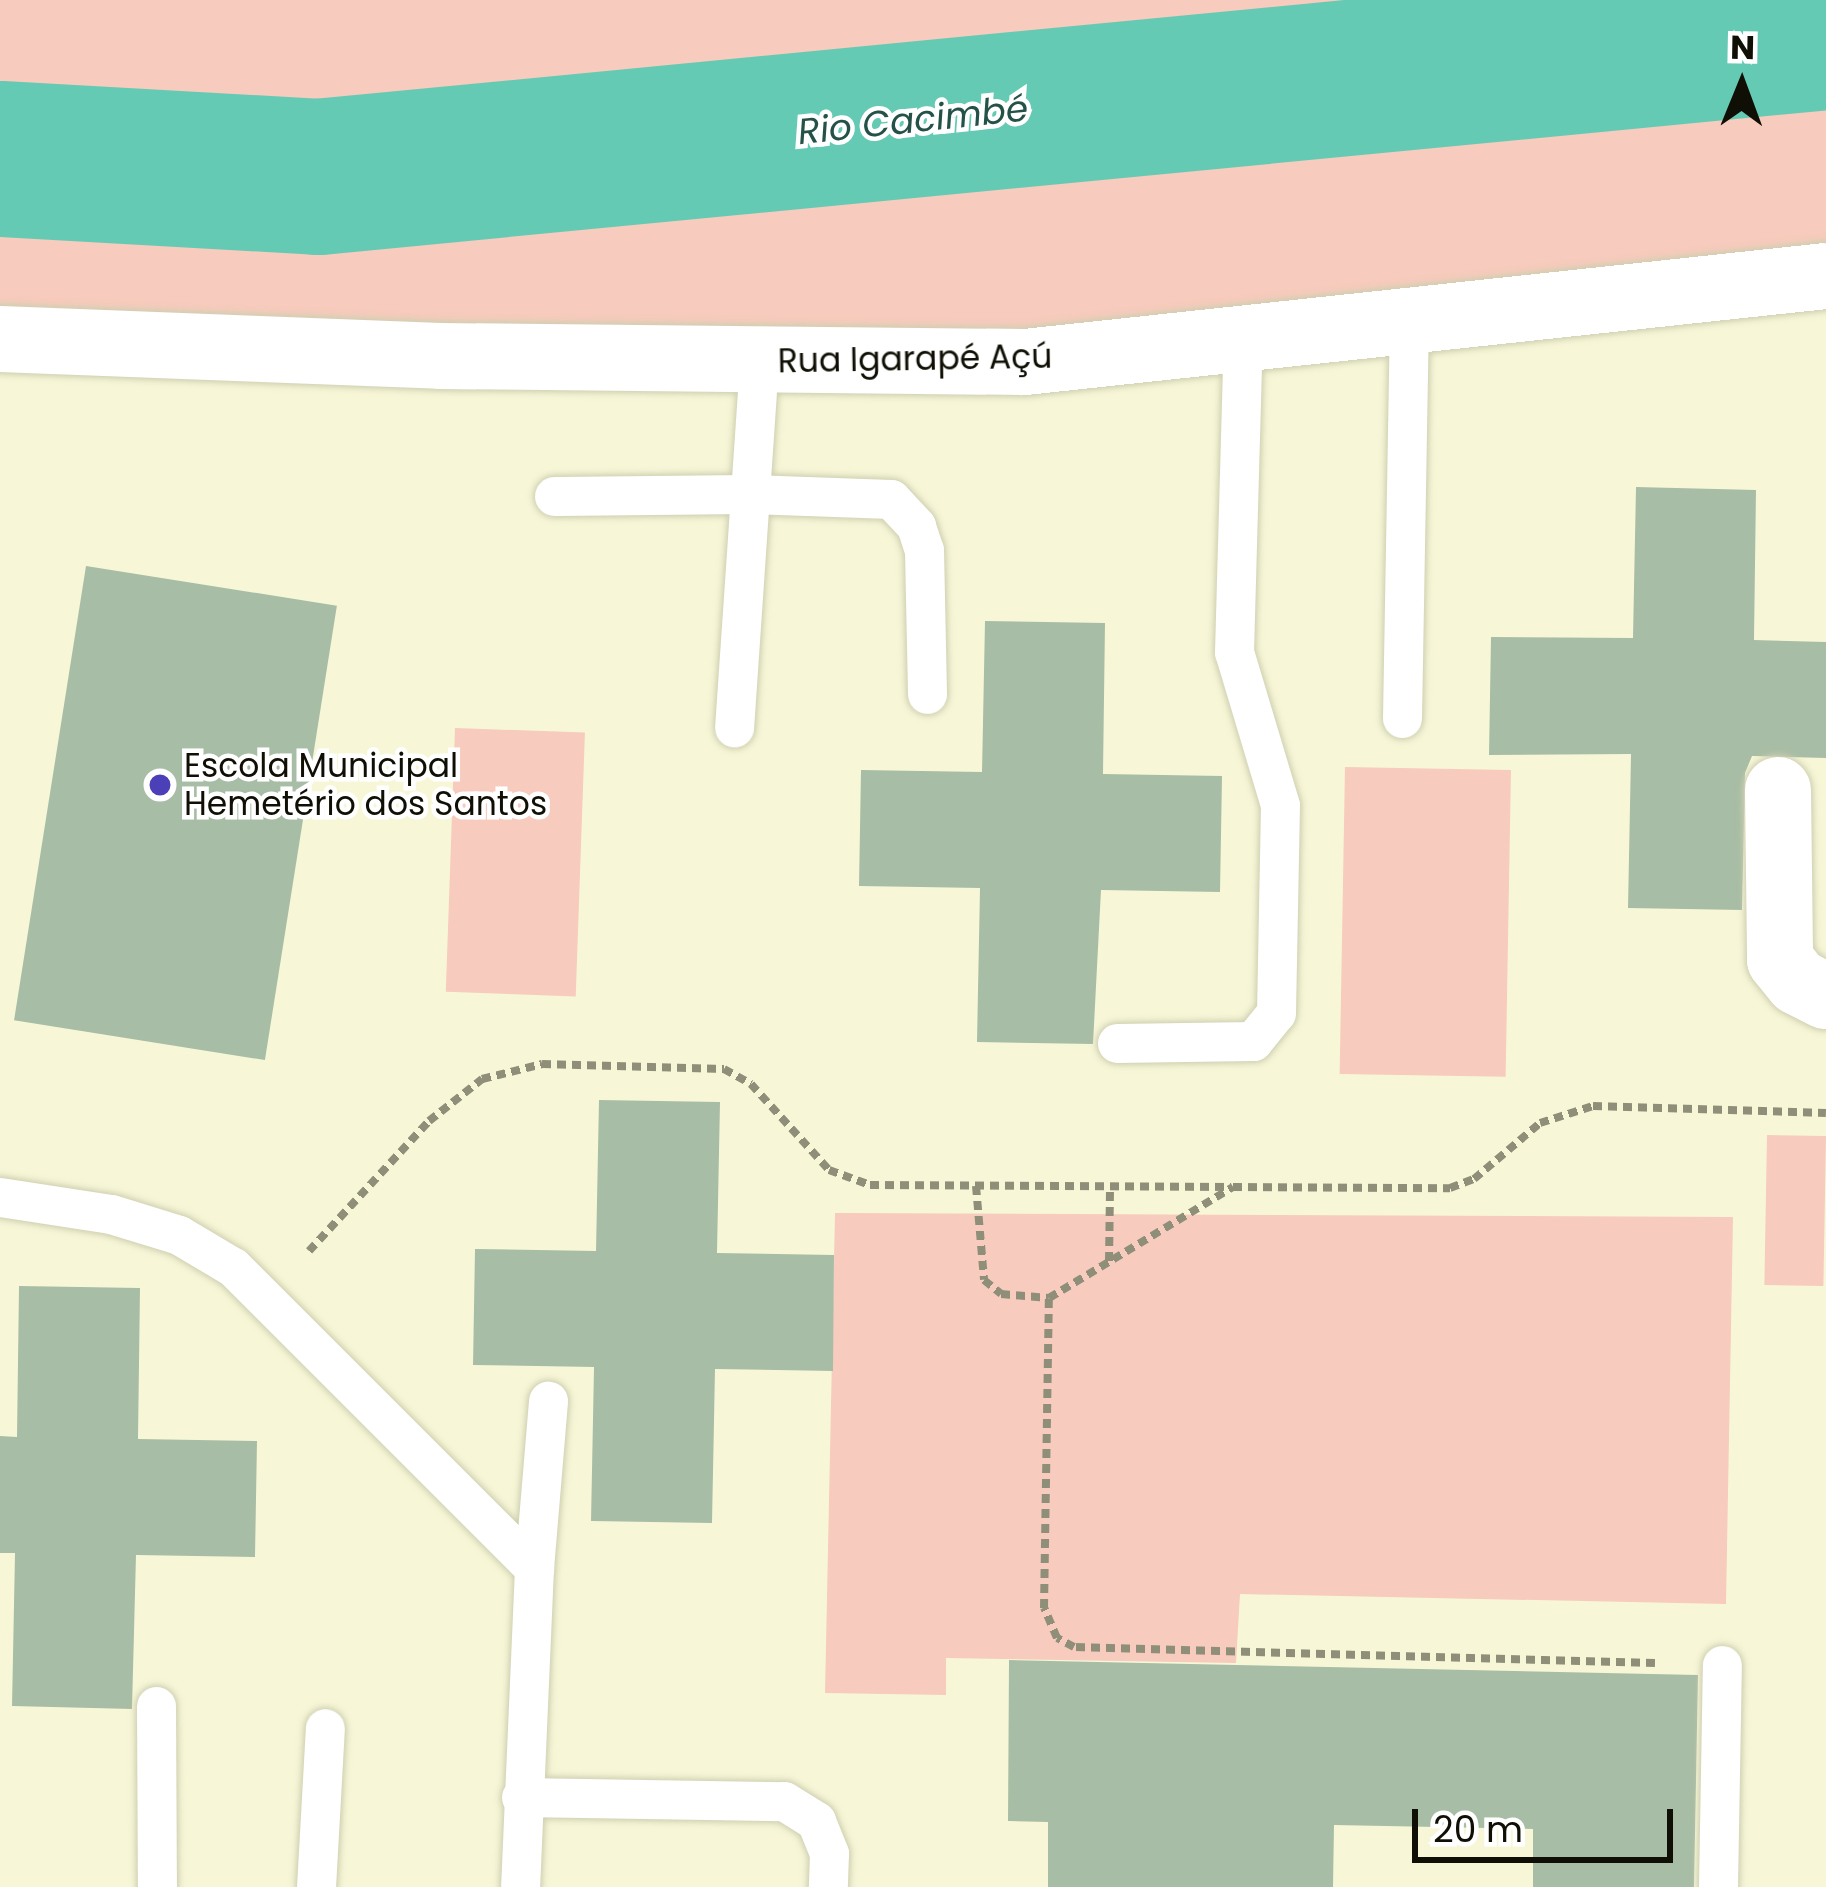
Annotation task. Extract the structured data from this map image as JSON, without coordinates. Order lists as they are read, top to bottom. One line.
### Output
{"streets":{"street":["Rua Igarapé Açú"]},"water":["Rio Cacimbé"],"places":["Escola Municipal Hemetério dos Santos"],"scale_bar":"20 m","north":"top"}
